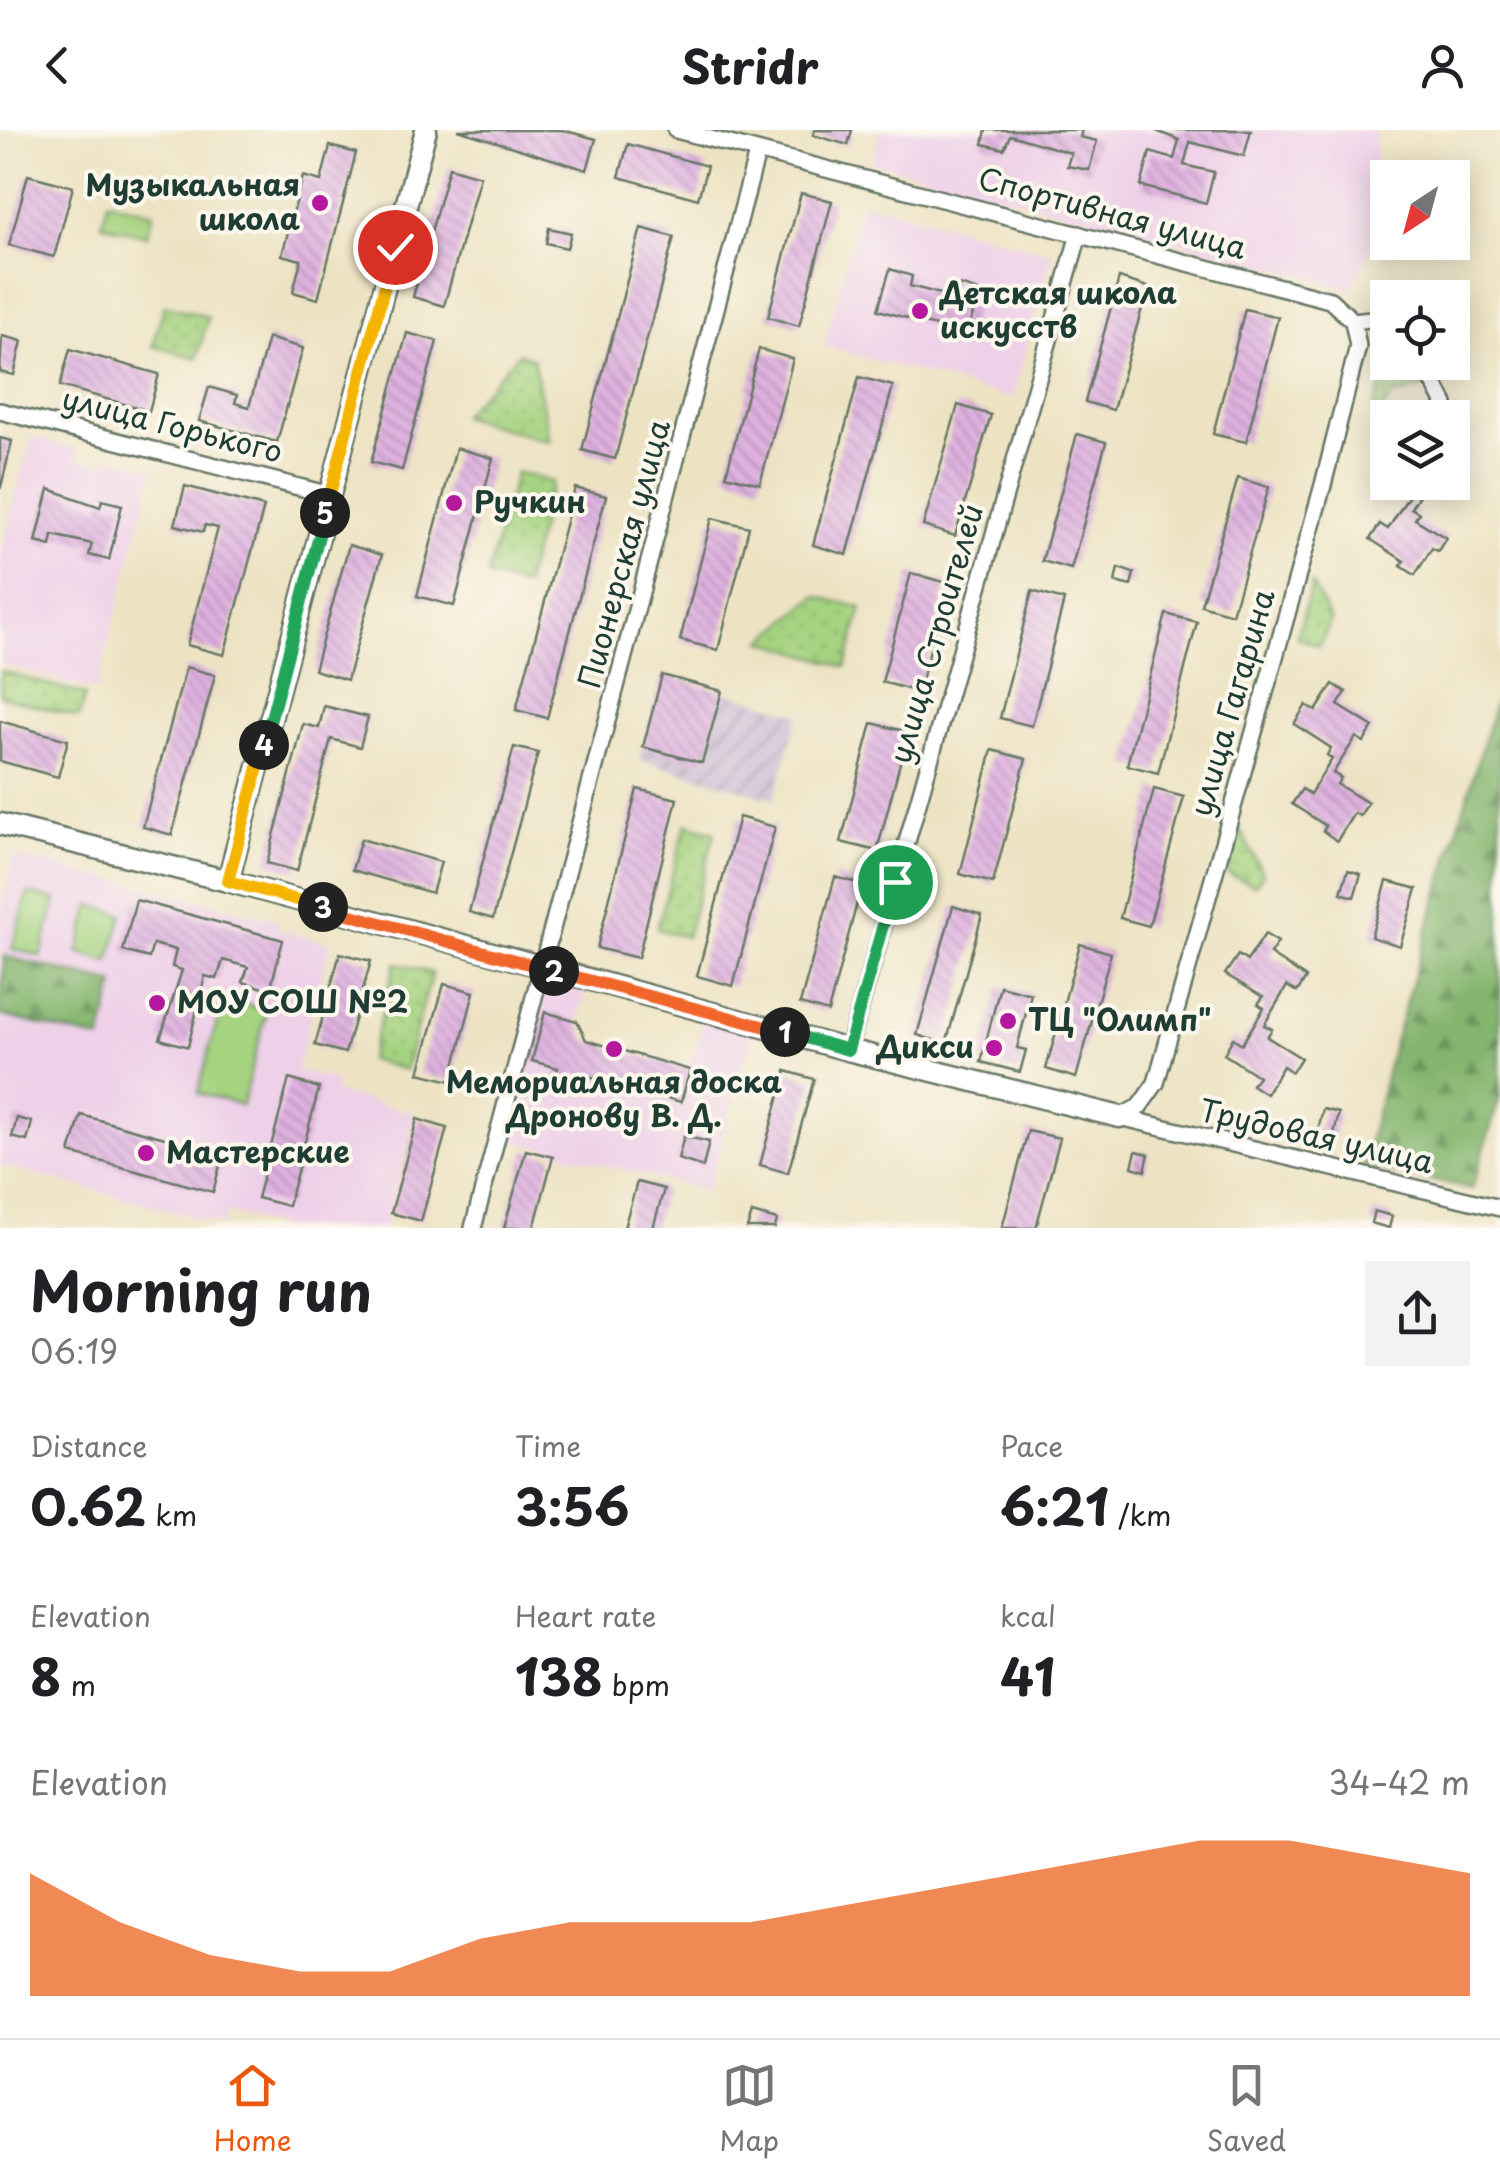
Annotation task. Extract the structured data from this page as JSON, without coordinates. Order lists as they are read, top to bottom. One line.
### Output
{"streets":{"street":["Спортивная улица","улица Горького","Пионерская улица","улица Строителей","улица Гагарина","Трудовая улица"]},"crossings":[["Спортивная улица","Пионерская улица"],["Спортивная улица","улица Строителей"],["Спортивная улица","улица Гагарина"],["улица Гагарина","Трудовая улица"]],"places":["Музыкальная школа","Детская школа искусств","Ручкин","МОУ СОШ №2","ТЦ \"Олимп\"","Дикси","Мемориальная доска Дронову В. Д.","Мастерские"],"north":"bottom left","page":{"header":"Stridr","pins":["5","4","3","2","1"],"heading":["Morning run","06:19"],"stats":[["Distance","0.62 km"],["Time","3:56"],["Pace","6:21 /km"],["Elevation","8 m"],["Heart rate","138 bpm"],["kcal","41"]],"chart":["Elevation","34–42 m"],"tabs":["Home","Map","Saved"]}}
